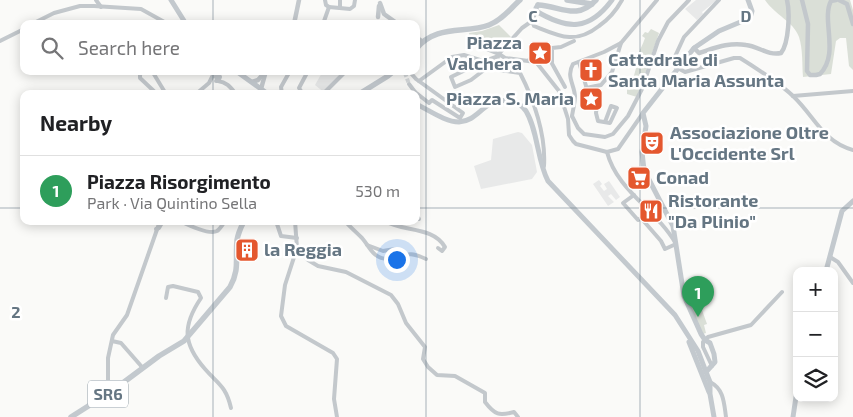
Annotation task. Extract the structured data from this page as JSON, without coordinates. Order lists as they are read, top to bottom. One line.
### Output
{"streets":{"main road":["SR6"]},"places":{"place":["Piazza Valchera","Piazza S. Maria"],"church":["Cattedrale di Santa Maria Assunta"],"theatre":["Associazione Oltre L'Occidente Srl"],"supermarket":["Conad"],"restaurant":["Ristorante \"Da Plinio\""],"building":["la Reggia"]},"page":{"search":"Search here","heading":"Nearby","list":[{"mark":"1","name":"Piazza Risorgimento","note":"Park · Via Quintino Sella","value":"530 m"}],"map_buttons":["+","−"],"pins":"1"},"grid":{"columns":["C","D"],"rows":["2"]}}
